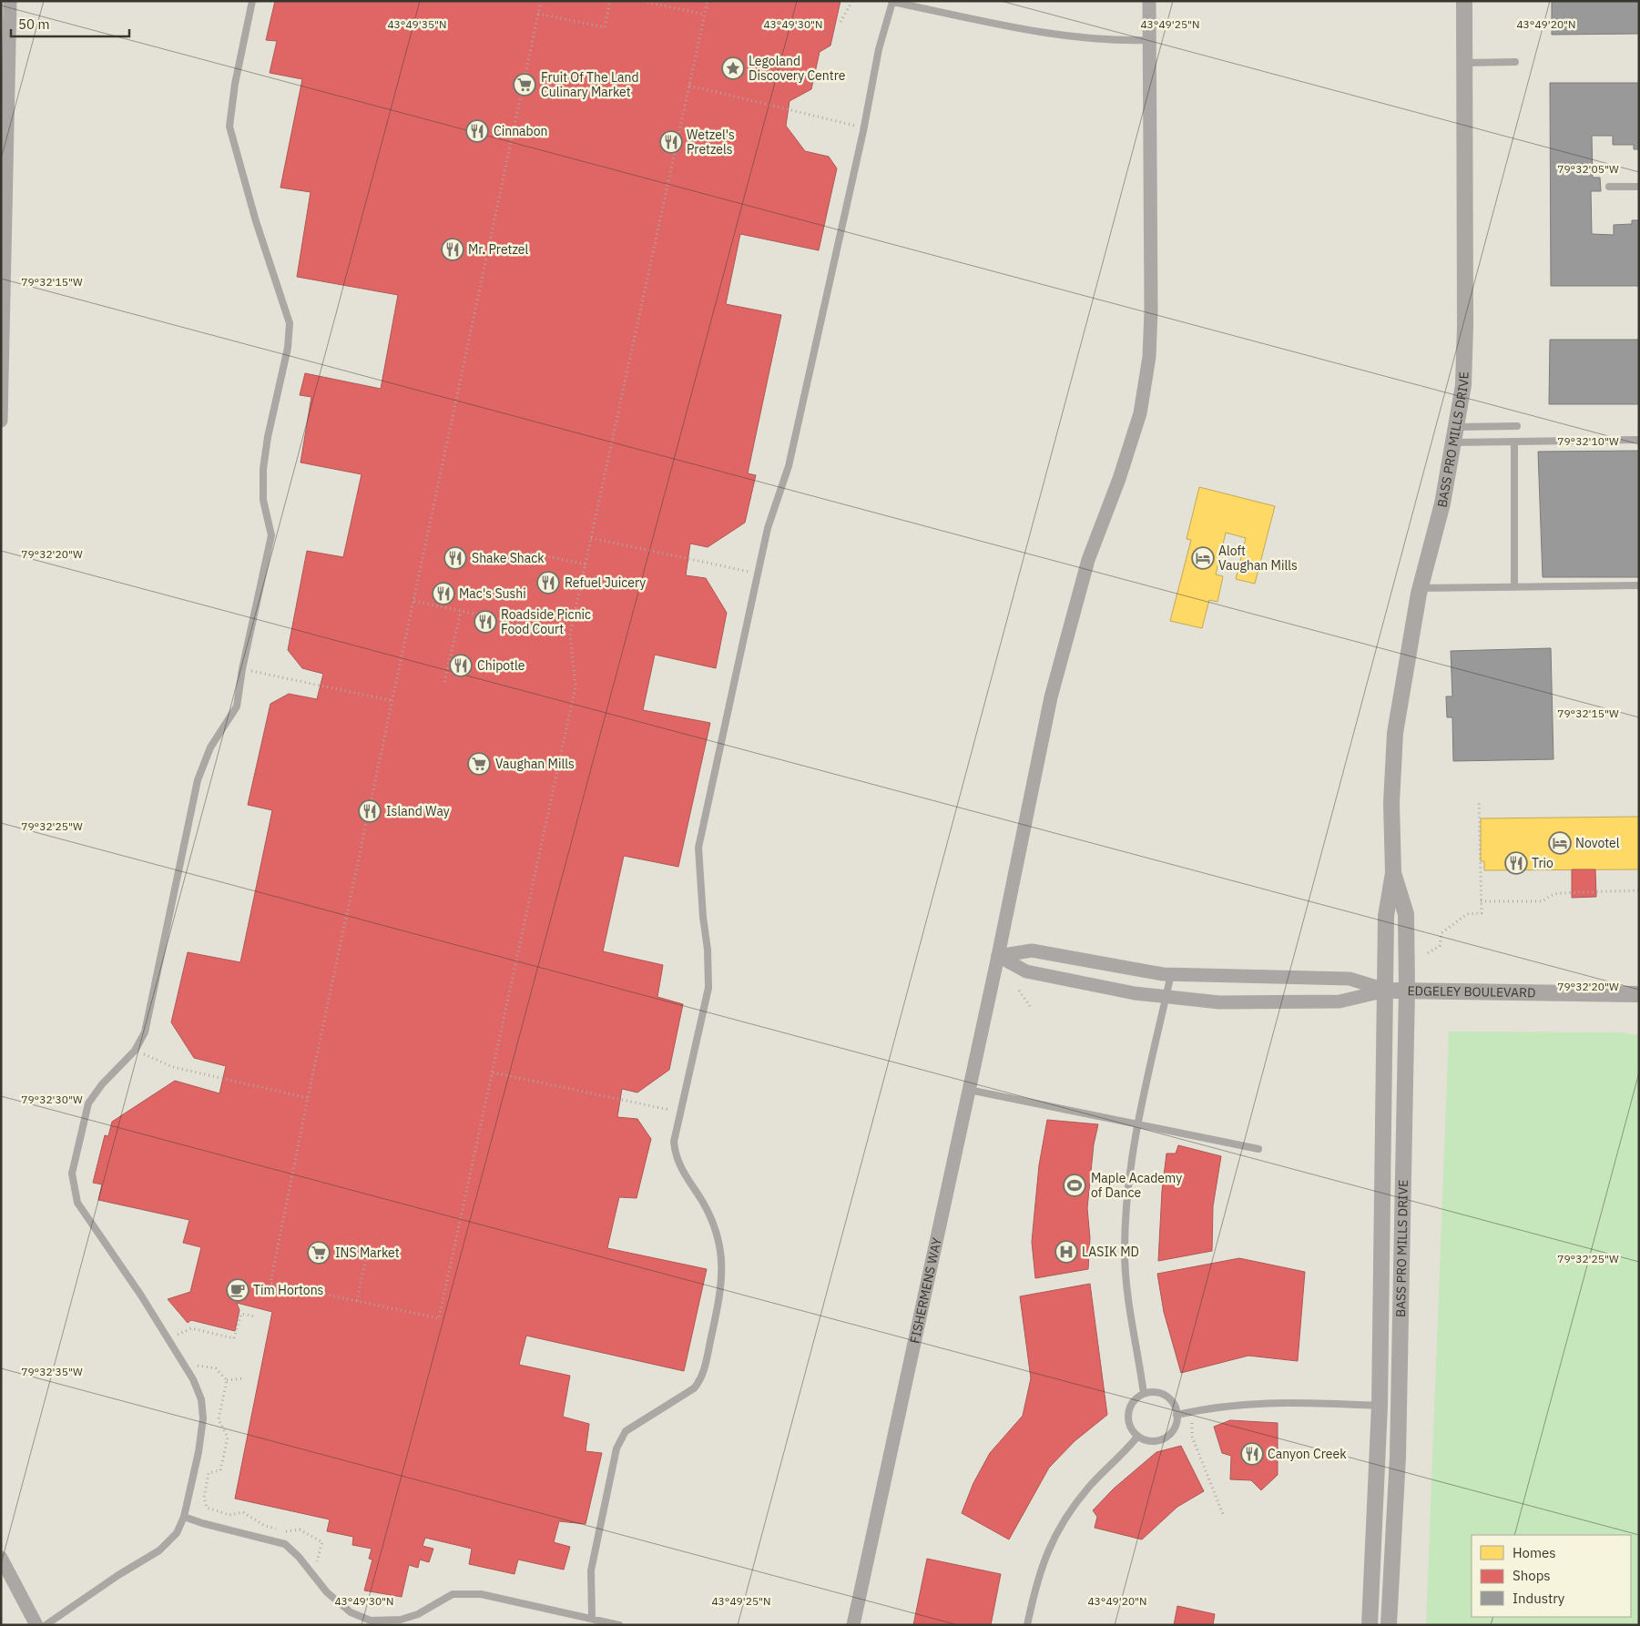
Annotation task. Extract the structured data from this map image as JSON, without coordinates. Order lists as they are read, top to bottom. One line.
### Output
{"streets":{"street":["BASS PRO MILLS DRIVE","EDGELEY BOULEVARD","FISHERMENS WAY"]},"crossings":[["BASS PRO MILLS DRIVE","EDGELEY BOULEVARD"]],"places":{"place":["Legoland Discovery Centre"],"supermarket":["Fruit Of The Land Culinary Market","Vaughan Mills","INS Market"],"restaurant":["Cinnabon","Wetzel's Pretzels","Mr. Pretzel","Shake Shack","Refuel Juicery","Mac's Sushi","Roadside Picnic Food Court","Chipotle","Island Way","Trio","Canyon Creek"],"hotel":["Aloft Vaughan Mills","Novotel"],"sports":["Maple Academy of Dance"],"hospital":["LASIK MD"],"cafe":["Tim Hortons"]},"legend":["Homes","Shops","Industry"],"scale_bar":"50 m","coordinates":["43°49'35\"N","43°49'30\"N","43°49'25\"N","43°49'20\"N","79°32'05\"W","79°32'15\"W","79°32'10\"W","79°32'20\"W","79°32'25\"W","79°32'30\"W","79°32'35\"W"]}
